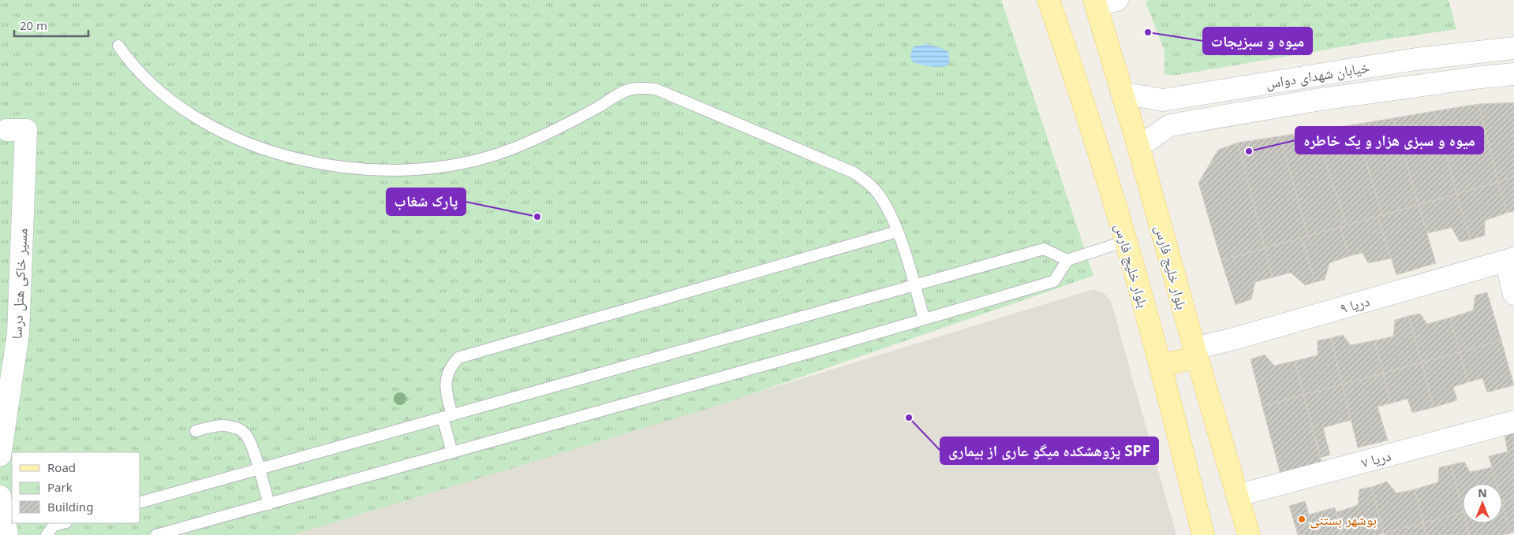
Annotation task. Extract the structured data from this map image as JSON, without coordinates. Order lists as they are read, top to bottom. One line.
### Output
{"streets":{"main road":["بلوار خلیج ‌فارس","بلوار خلیج‌ فارس"],"street":["خیابان شهدای دواس","مسیر خاکی هتل درسا","دریا ۹","دریا ۷"]},"crossings":[["خیابان شهدای دواس","بلوار خلیج‌ فارس"],["بلوار خلیج‌ فارس","دریا ۹"],["بلوار خلیج‌ فارس","دریا ۷"]],"places":["میوه و سبزیجات","میوه‌ و سبزی هزار و یک خاطره","پارک شغاب","پژوهشکده میگو عاری از بیماری SPF","بوشهر بستنی"],"legend":["Road","Park","Building"],"scale_bar":"20 m","north":"top"}
